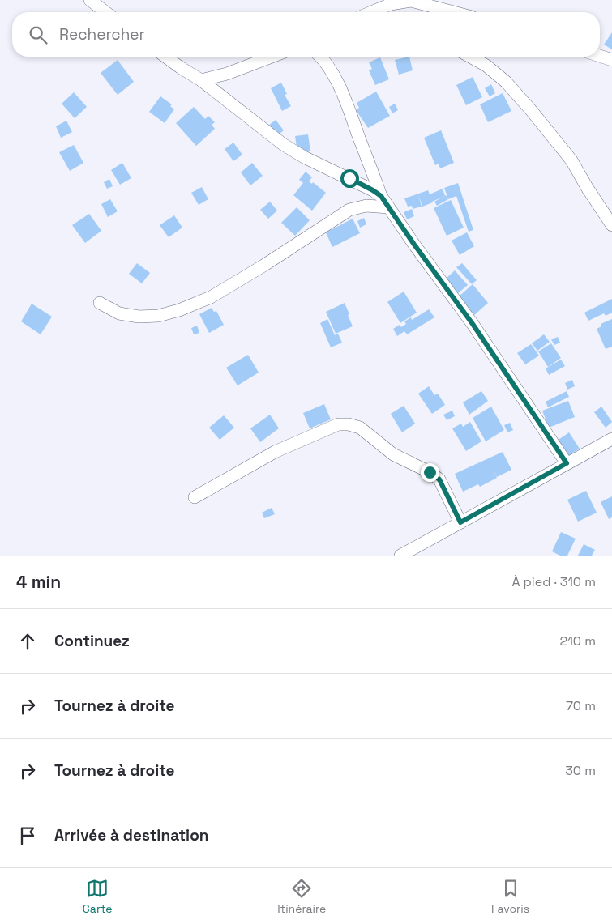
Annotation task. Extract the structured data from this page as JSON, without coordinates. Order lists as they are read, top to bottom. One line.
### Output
{"page":{"search":"Rechercher","heading":["4 min","À pied · 310 m"],"list":[["Continuez","210 m"],["Tournez à droite","70 m"],["Tournez à droite","30 m"],"Arrivée à destination"],"nav":["Carte","Itinéraire","Favoris"]}}
